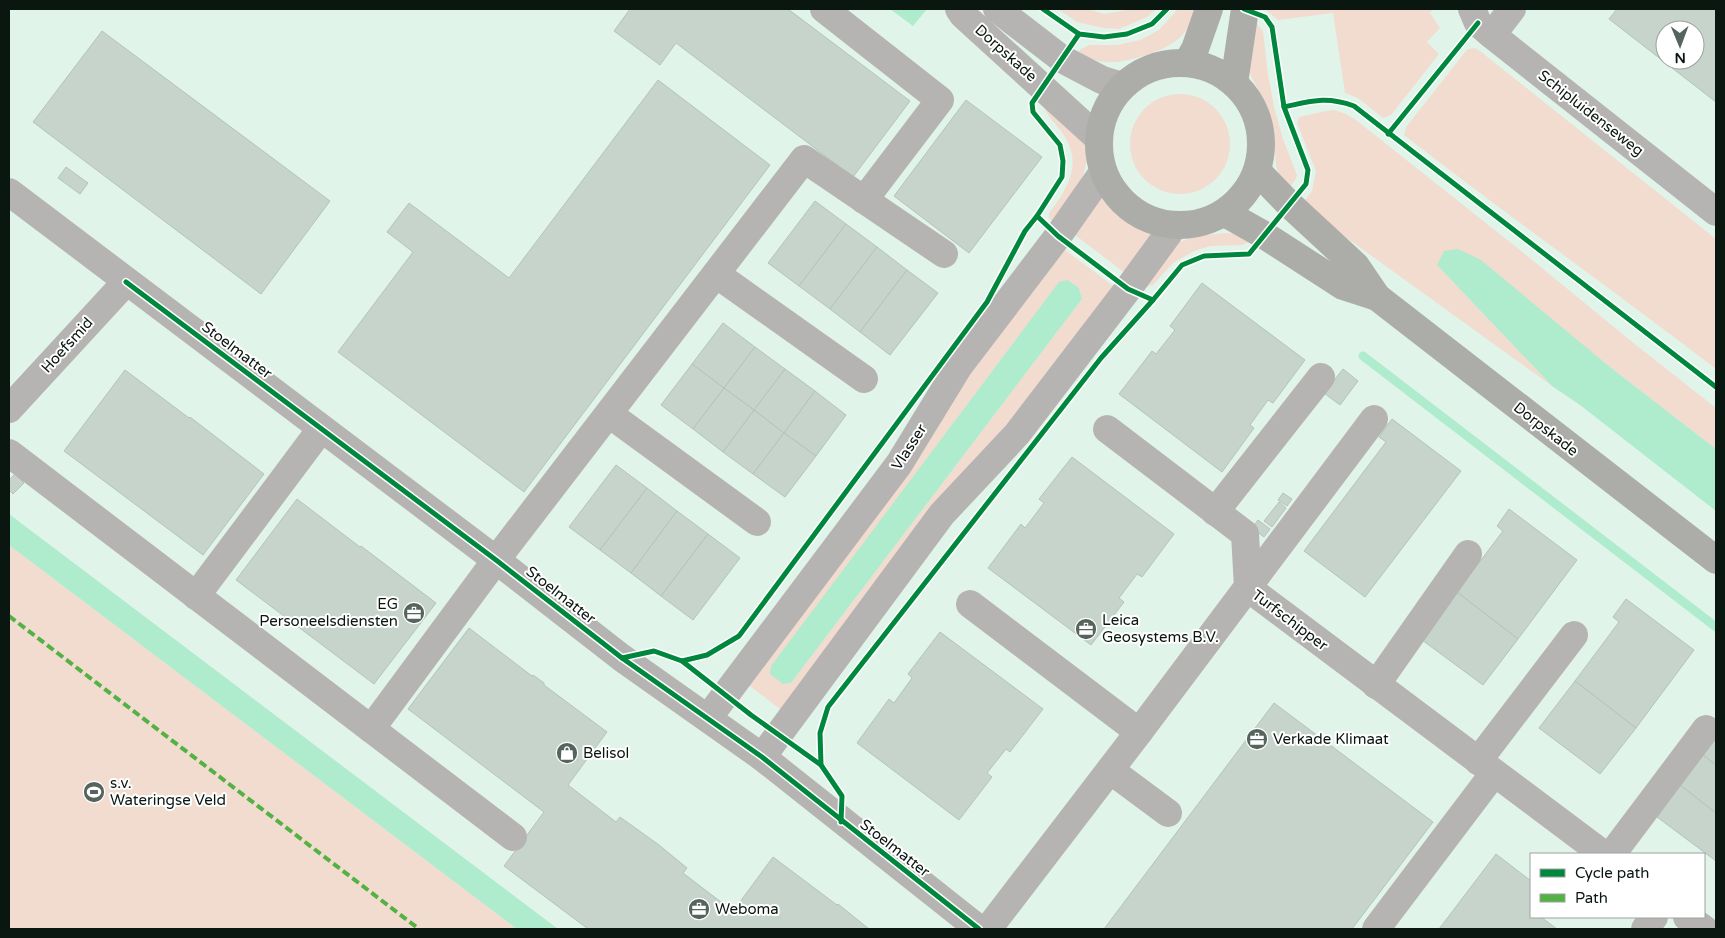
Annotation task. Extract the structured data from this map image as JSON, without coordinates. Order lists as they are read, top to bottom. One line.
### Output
{"streets":{"main road":["Dorpskade"],"street":["Schipluidenseweg","Hoefsmid","Stoelmatter","Vlasser","Turfschipper"]},"crossings":[["Dorpskade","Vlasser"],["Hoefsmid","Stoelmatter"],["Stoelmatter","Vlasser"]],"places":{"office":["EG Personeelsdiensten","Leica Geosystems B.V.","Verkade Klimaat","Weboma"],"shop":["Belisol"],"sports":["s.v. Wateringse Veld"]},"legend":["Cycle path","Path"],"north":"bottom"}
